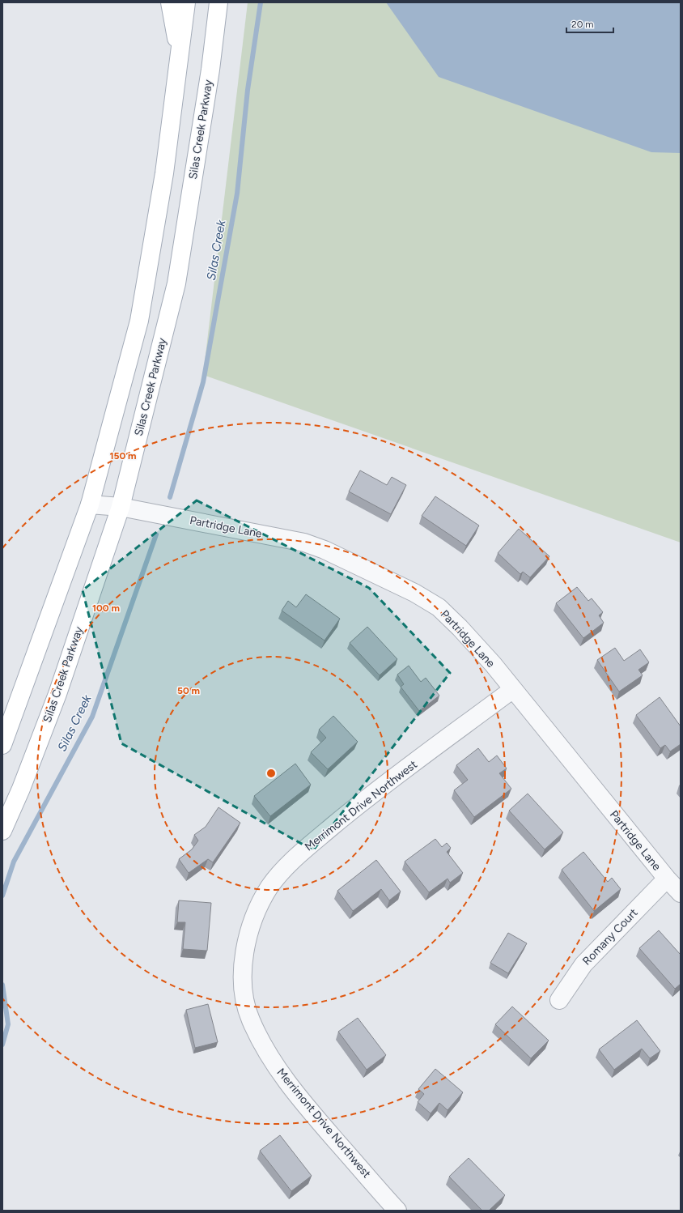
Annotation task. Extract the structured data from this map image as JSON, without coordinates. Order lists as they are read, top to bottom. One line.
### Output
{"streets":{"main road":["Silas Creek Parkway"],"street":["Partridge Lane","Merrimont Drive Northwest","Romany Court"]},"crossings":[["Silas Creek Parkway","Partridge Lane"],["Partridge Lane","Merrimont Drive Northwest"],["Partridge Lane","Romany Court"]],"water":["Silas Creek"],"scale_bar":"20 m","rings":["150 m","100 m","50 m"]}
